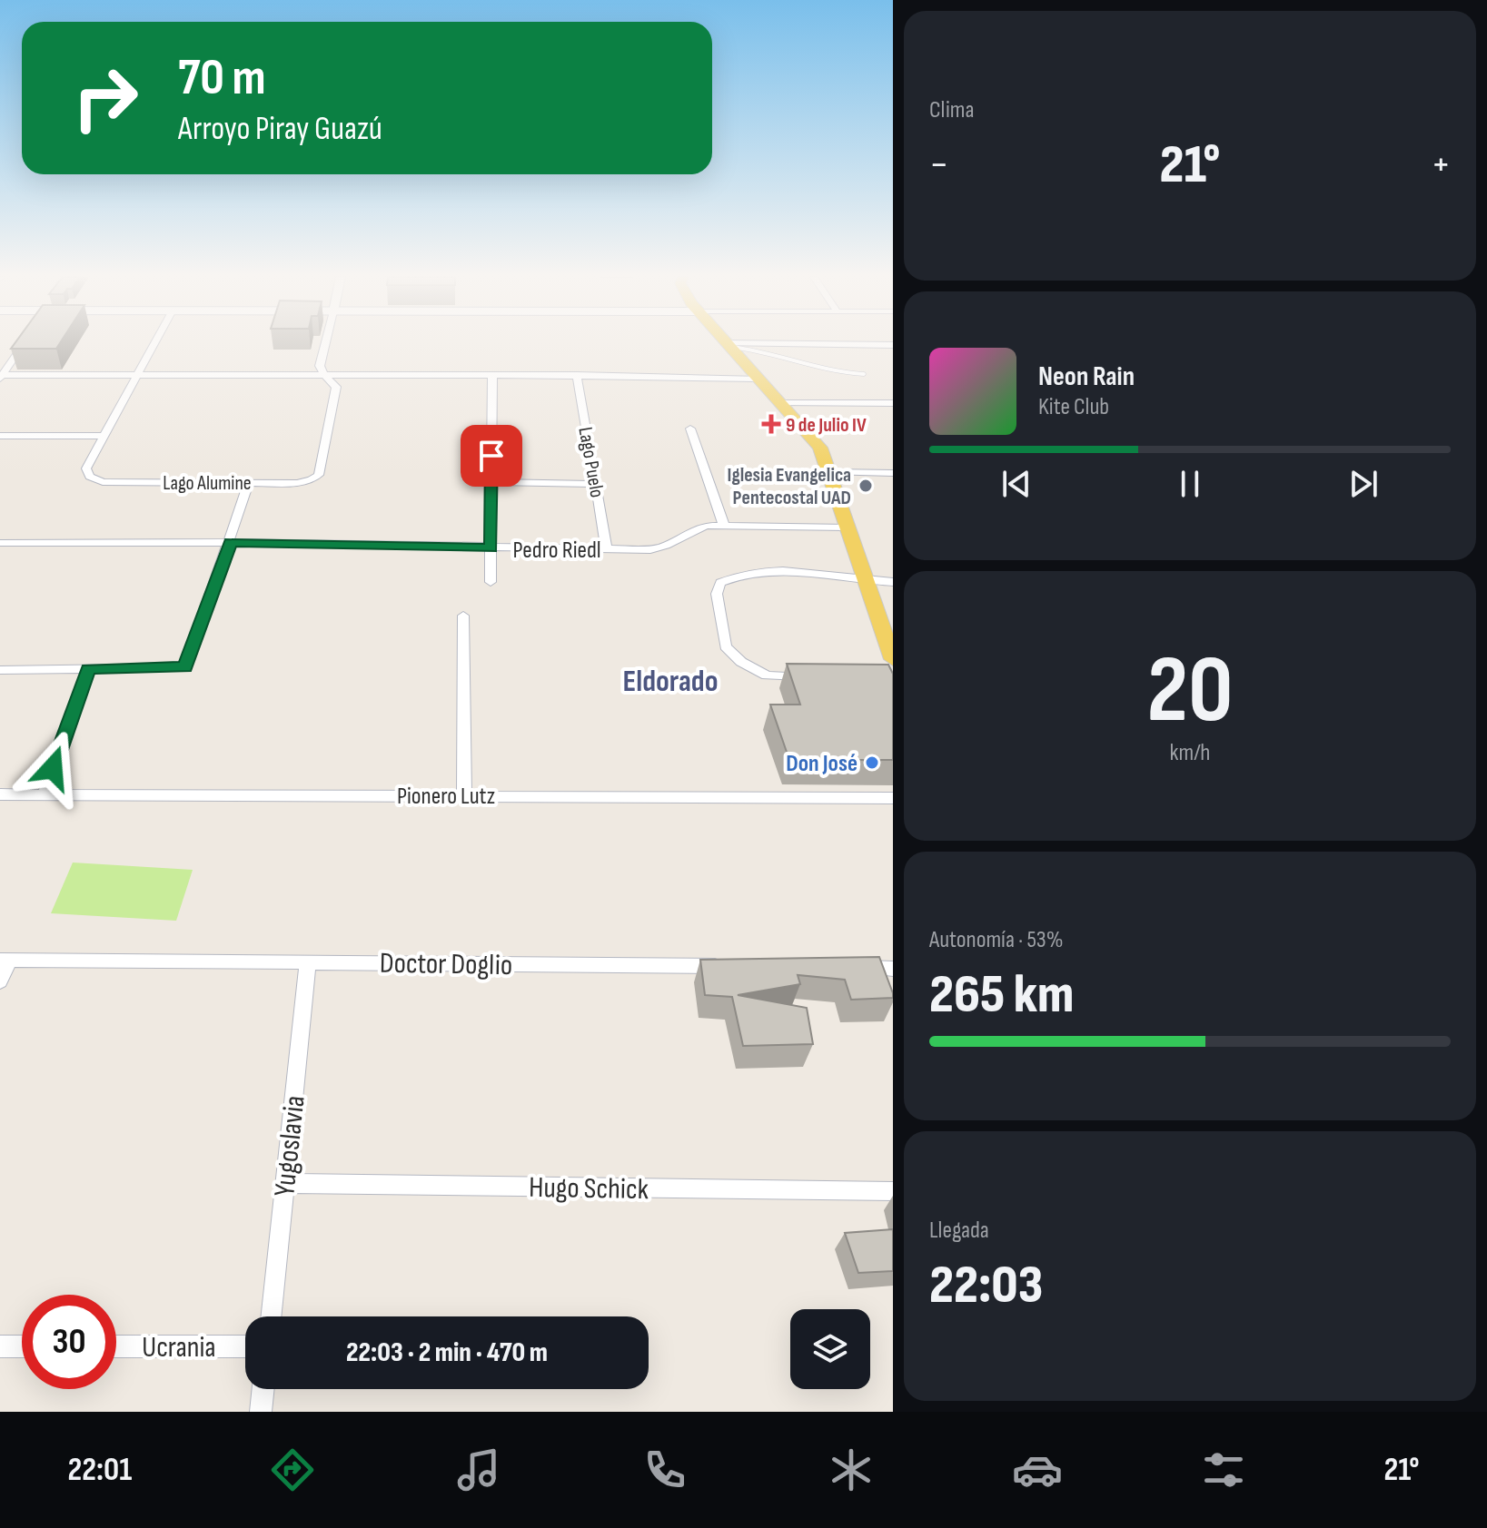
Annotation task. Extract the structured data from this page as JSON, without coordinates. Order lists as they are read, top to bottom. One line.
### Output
{"streets":{"street":["Lago Puelo","Lago Alumine","Pedro Riedl","Pionero Lutz","Doctor Doglio","Yugoslavia","Hugo Schick","Ucrania"]},"crossings":[["Lago Puelo","Pedro Riedl"],["Doctor Doglio","Yugoslavia"],["Yugoslavia","Hugo Schick"]],"districts":["Eldorado"],"places":{"health":["9 de Julio IV"],"other":["Iglesia Evangelica Pentecostal UAD","Don José"]},"page":{"tile":["Clima",["20","km/h"],["Autonomía · 53%","265 km"],["Llegada","22:03"]],"turn":["70 m","Arroyo Piray Guazú"],"heat":["−","21°","+"],"song":["Neon Rain","Kite Club"],"limit":"30","trip":"22:03 · 2 min · 470 m","tabs":["22:01","21°"]}}
